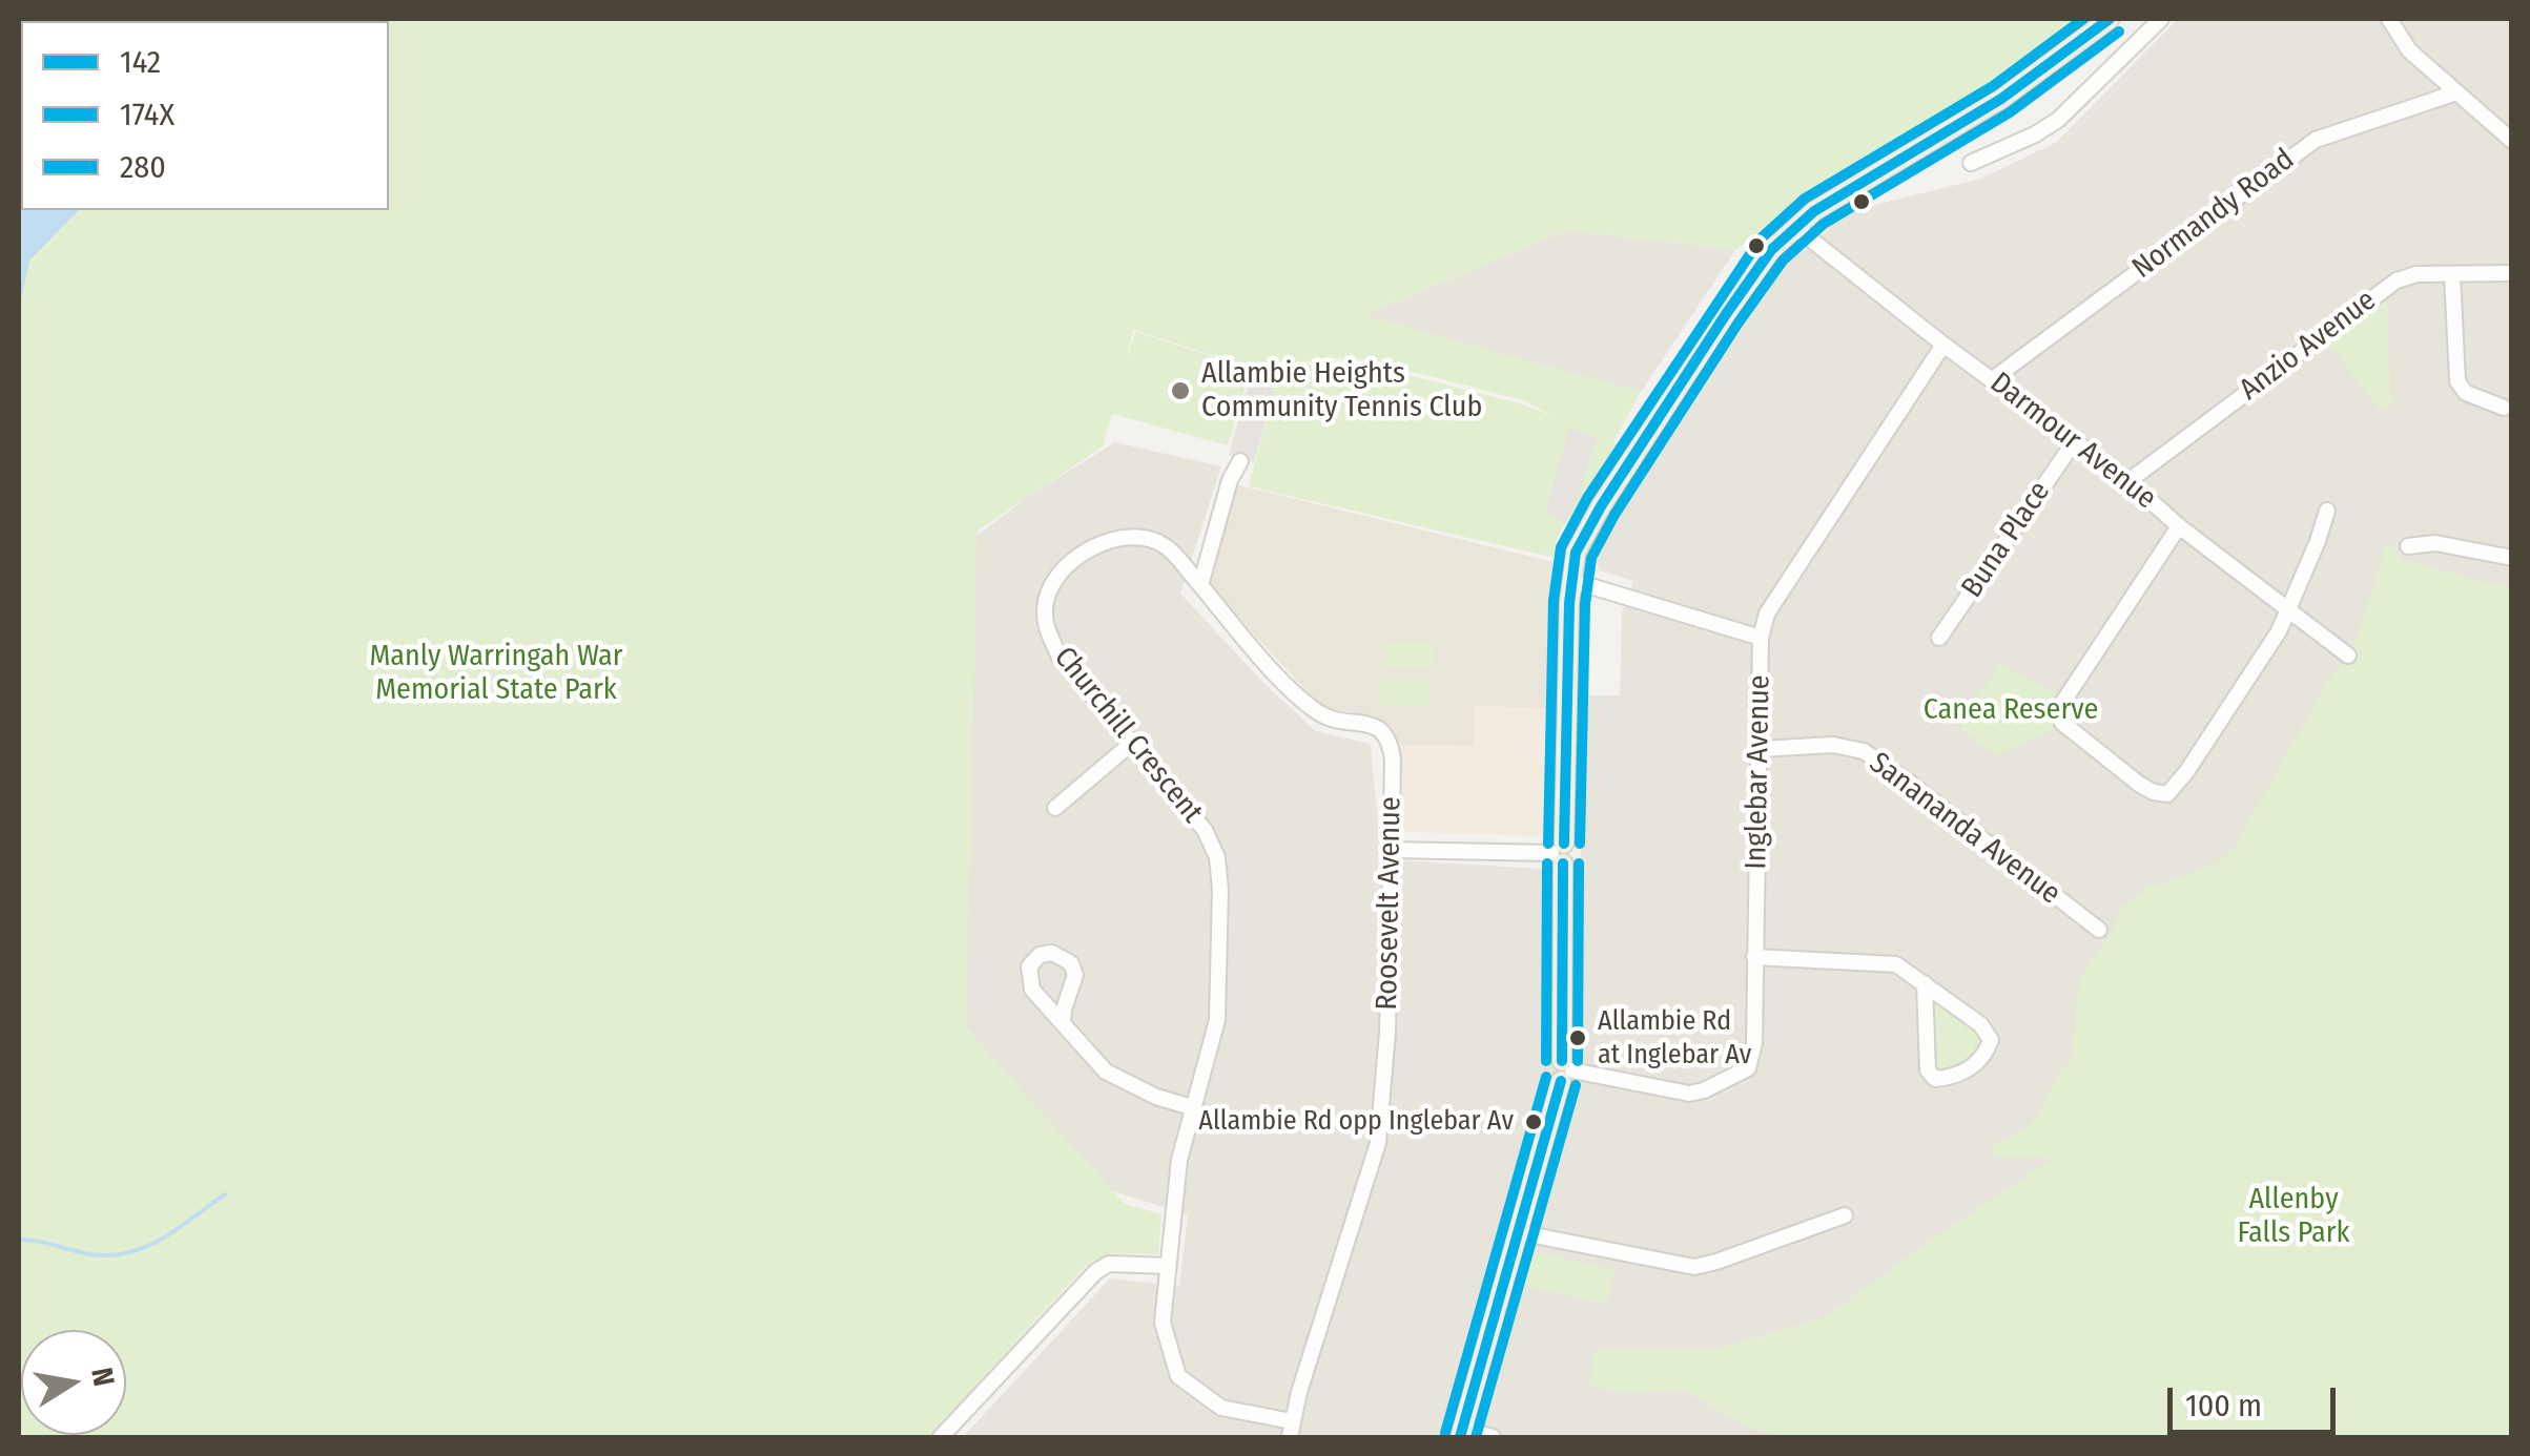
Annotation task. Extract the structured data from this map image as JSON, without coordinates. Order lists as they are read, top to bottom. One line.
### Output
{"streets":{"street":["Normandy Road","Anzio Avenue","Darmour Avenue","Buna Place","Churchill Crescent","Inglebar Avenue","Sanananda Avenue","Roosevelt Avenue"]},"crossings":[["Normandy Road","Darmour Avenue"],["Anzio Avenue","Darmour Avenue"],["Darmour Avenue","Buna Place"],["Darmour Avenue","Inglebar Avenue"],["Churchill Crescent","Roosevelt Avenue"],["Inglebar Avenue","Sanananda Avenue"]],"parks":["Manly Warringah War Memorial State Park","Canea Reserve","Allenby Falls Park"],"places":["Allambie Heights Community Tennis Club","Allambie Rd at Inglebar Av","Allambie Rd opp Inglebar Av"],"lines":["transit line 142","transit line 280","transit line 174X"],"legend":["142","174X","280"],"scale_bar":"100 m","north":"right"}
